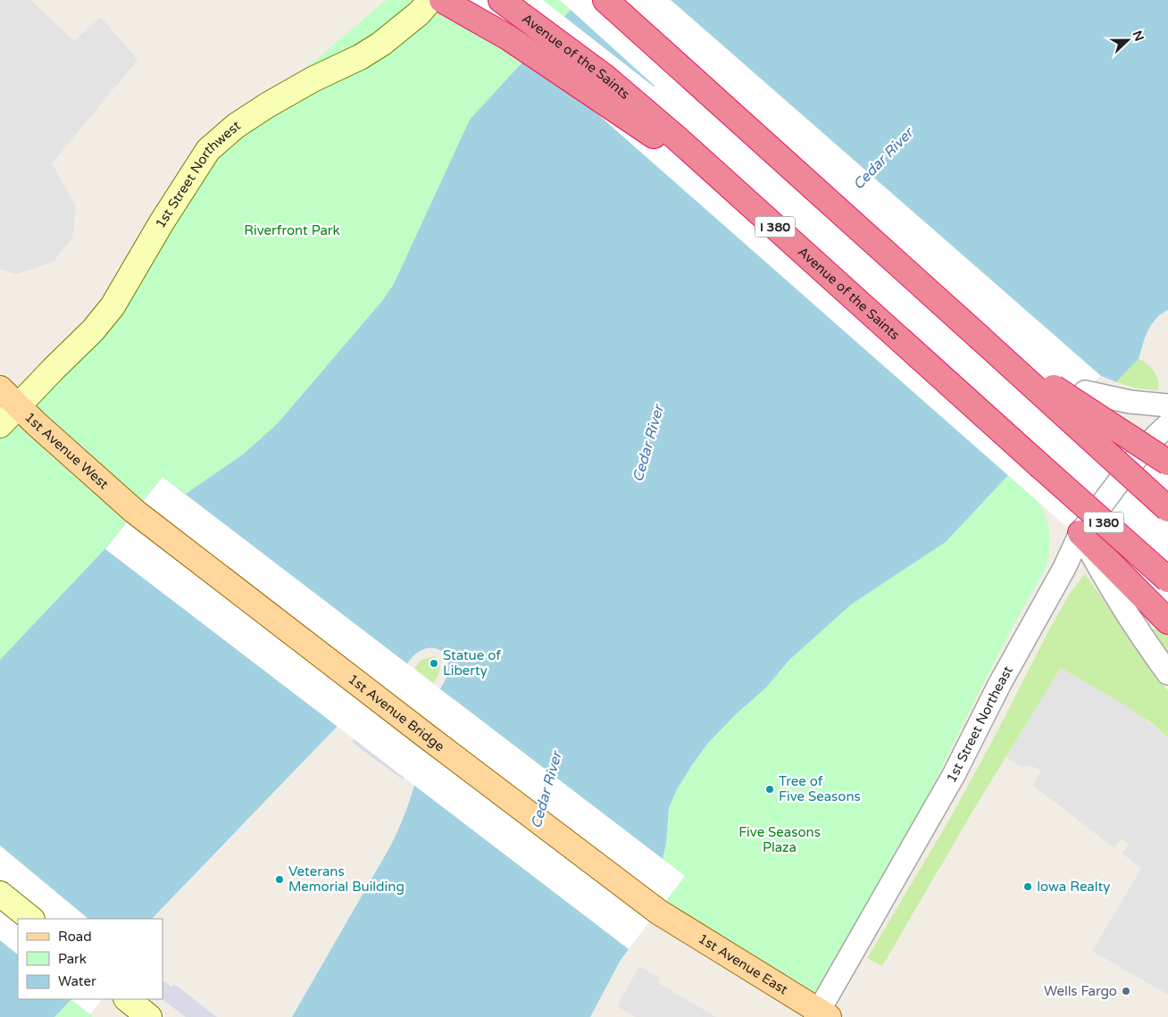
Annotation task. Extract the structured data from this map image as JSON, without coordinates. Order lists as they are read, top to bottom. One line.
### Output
{"streets":{"highway":["Avenue of the Saints","I 380"],"main road":["1st Street Northwest","1st Avenue West","1st Avenue Bridge","1st Avenue East"],"street":["1st Street Northeast"]},"crossings":[["1st Street Northwest","1st Avenue West"],["1st Avenue West","1st Avenue Bridge"],["1st Avenue Bridge","1st Avenue East"],["1st Street Northeast","1st Avenue East"]],"water":["Cedar River"],"parks":["Riverfront Park","Five Seasons Plaza"],"places":["Statue of Liberty","Tree of Five Seasons","Veterans Memorial Building","Iowa Realty","Wells Fargo"],"legend":["Road","Park","Water"],"north":"right"}
